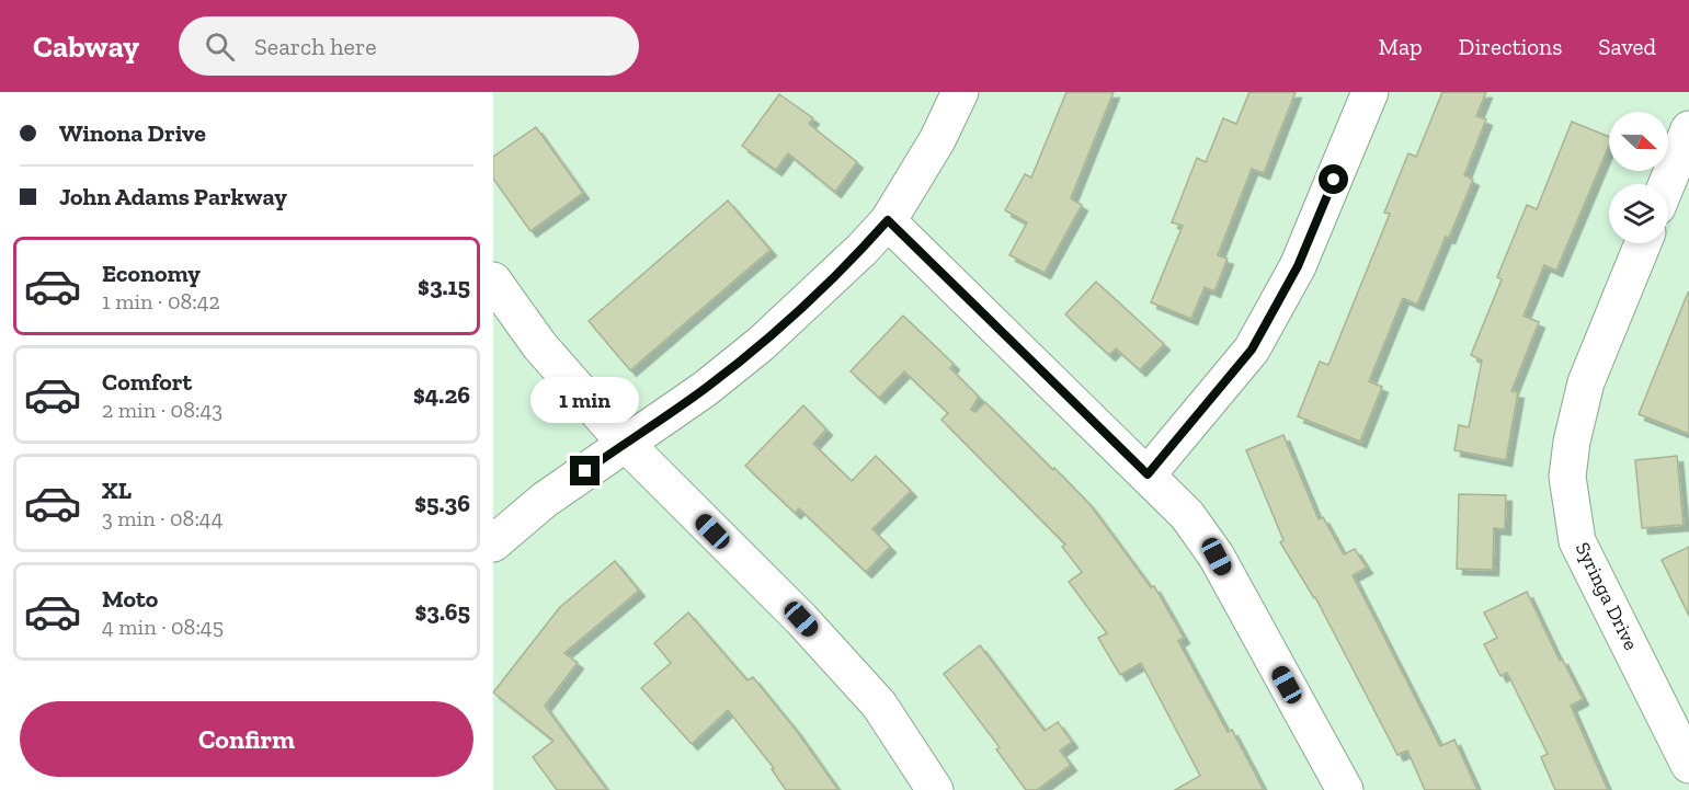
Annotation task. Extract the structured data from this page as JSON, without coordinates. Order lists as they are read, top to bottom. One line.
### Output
{"streets":{"street":["Syringa Drive"]},"north":"right","page":{"header":"Cabway","search":"Search here","nav":["Map","Directions","Saved"],"banner":["Winona Drive","John Adams Parkway"],"list":[{"name":"Economy","note":"1 min · 08:42","value":"$3.15"},{"name":"Comfort","note":"2 min · 08:43","value":"$4.26"},{"name":"XL","note":"3 min · 08:44","value":"$5.36"},{"name":"Moto","note":"4 min · 08:45","value":"$3.65"}],"bubble":"1 min","buttons":"Confirm"}}
